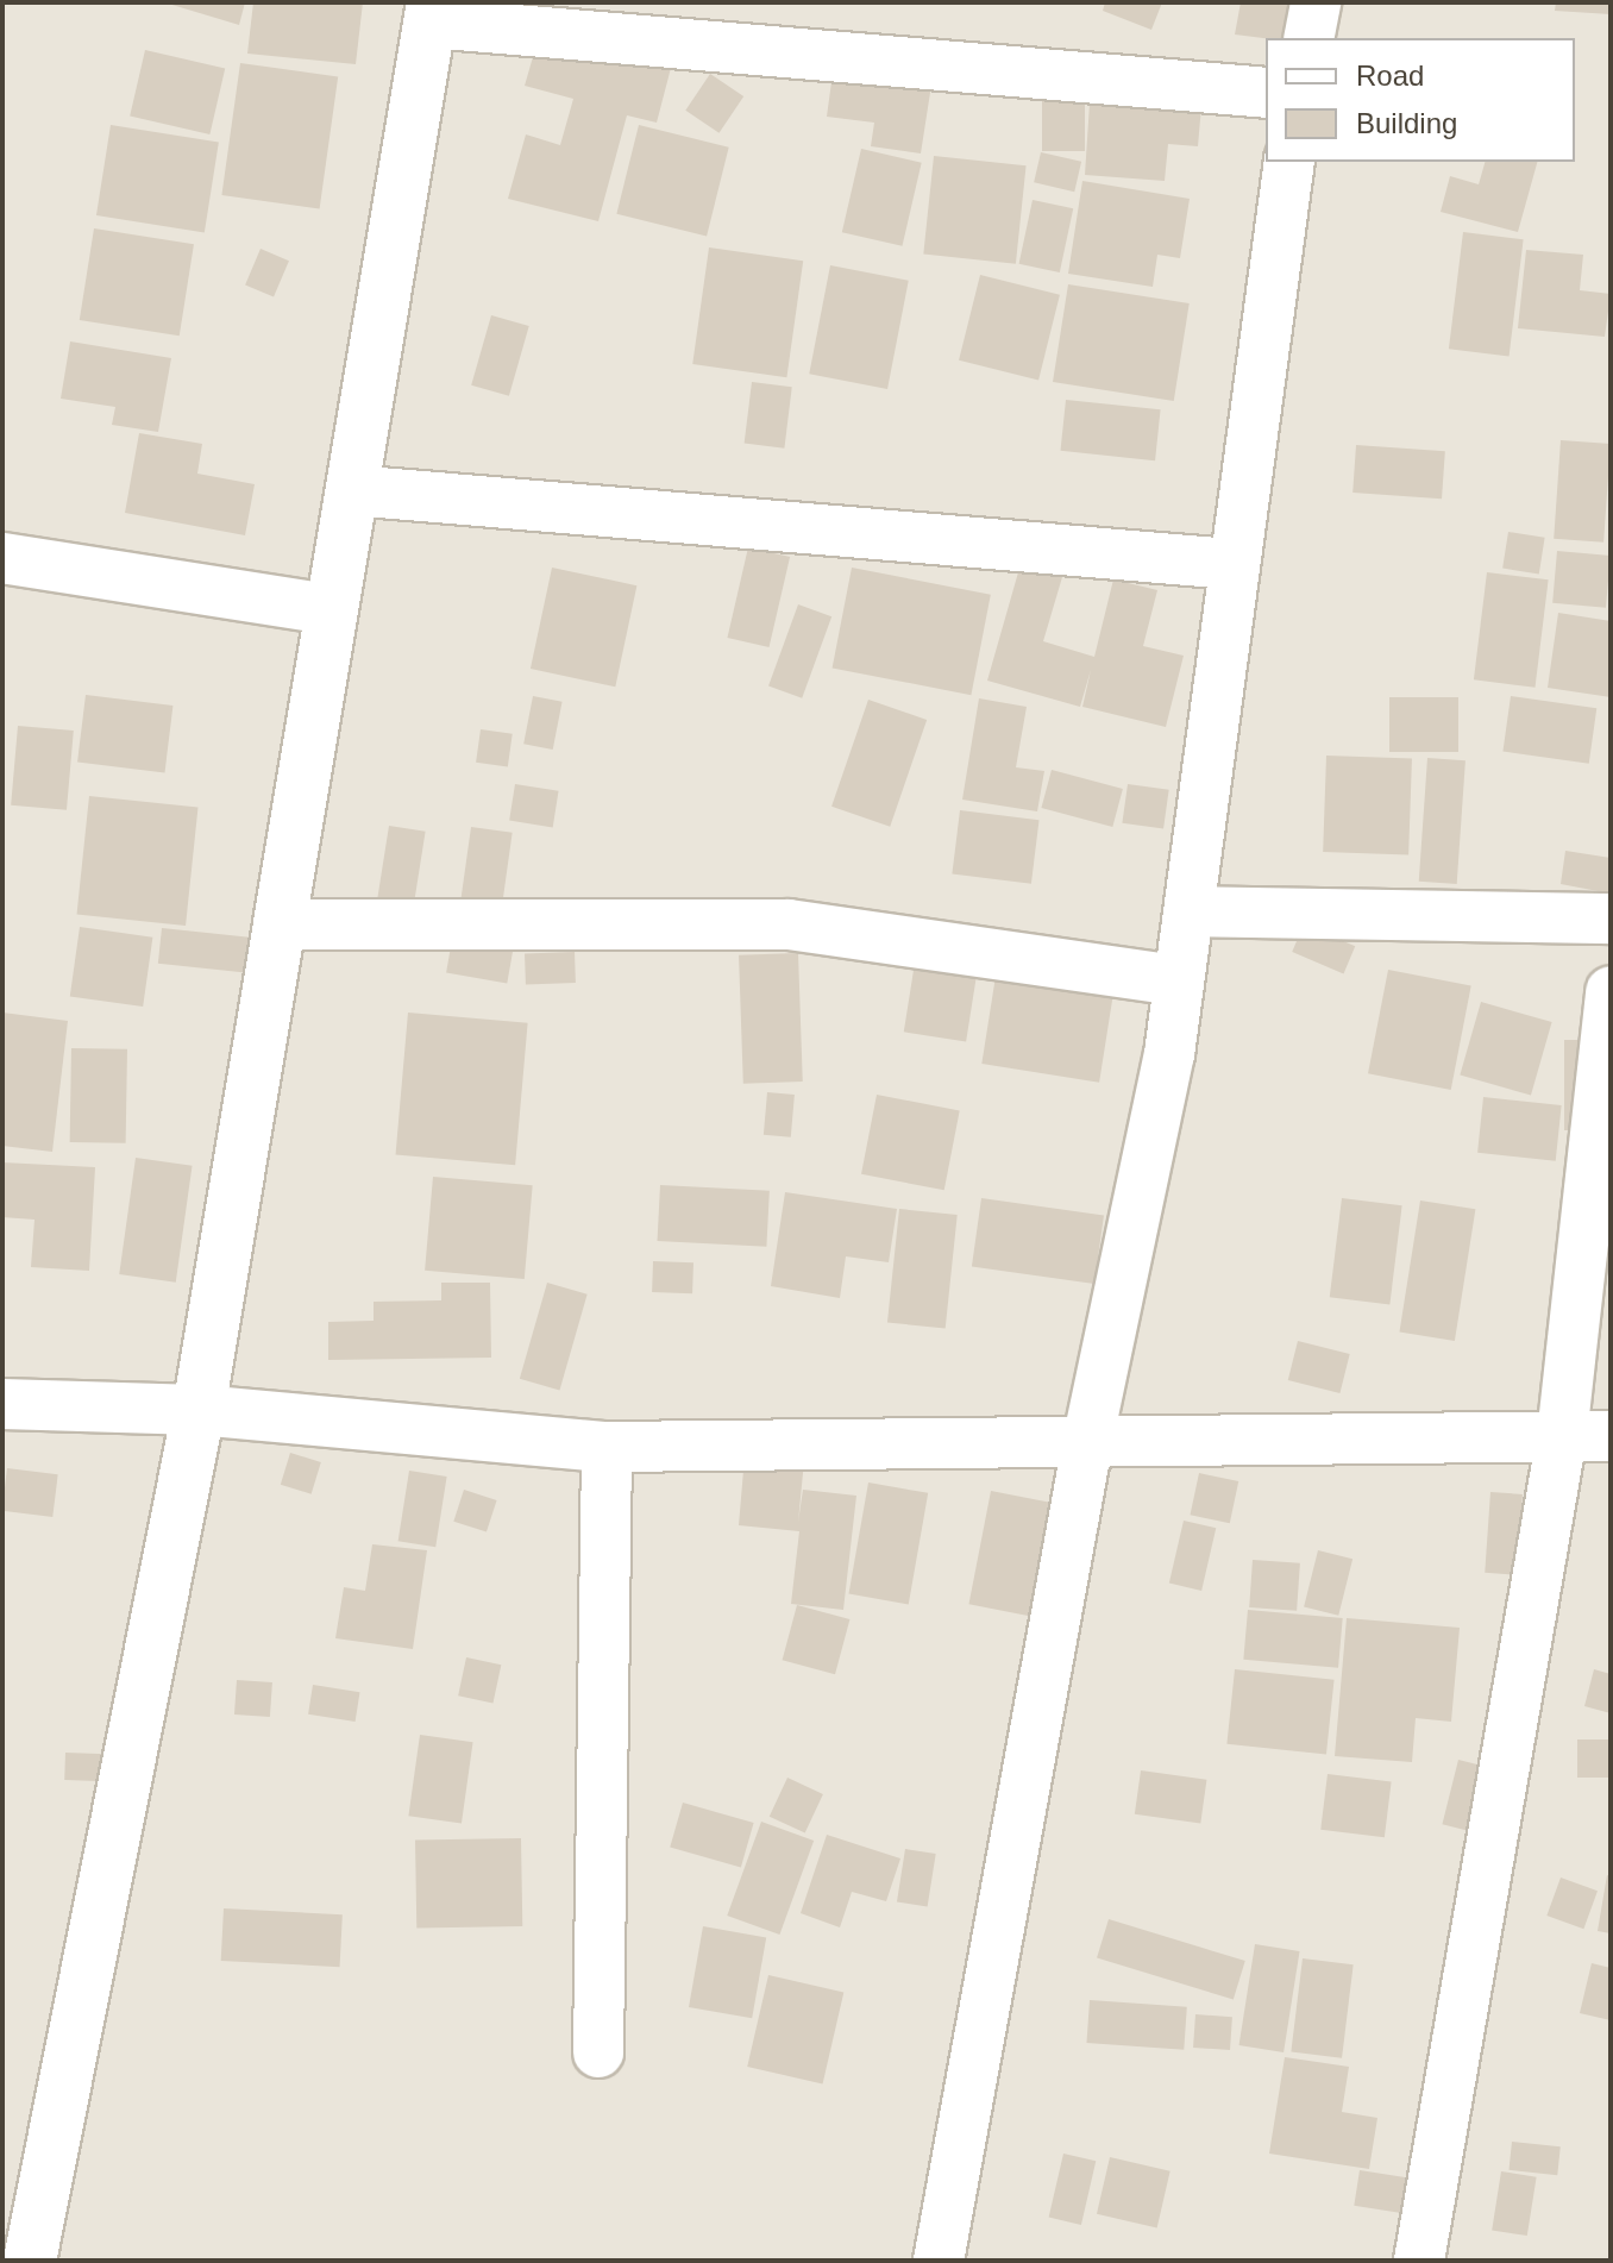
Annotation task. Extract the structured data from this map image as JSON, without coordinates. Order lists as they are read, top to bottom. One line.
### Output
{"legend":["Road","Building"]}
